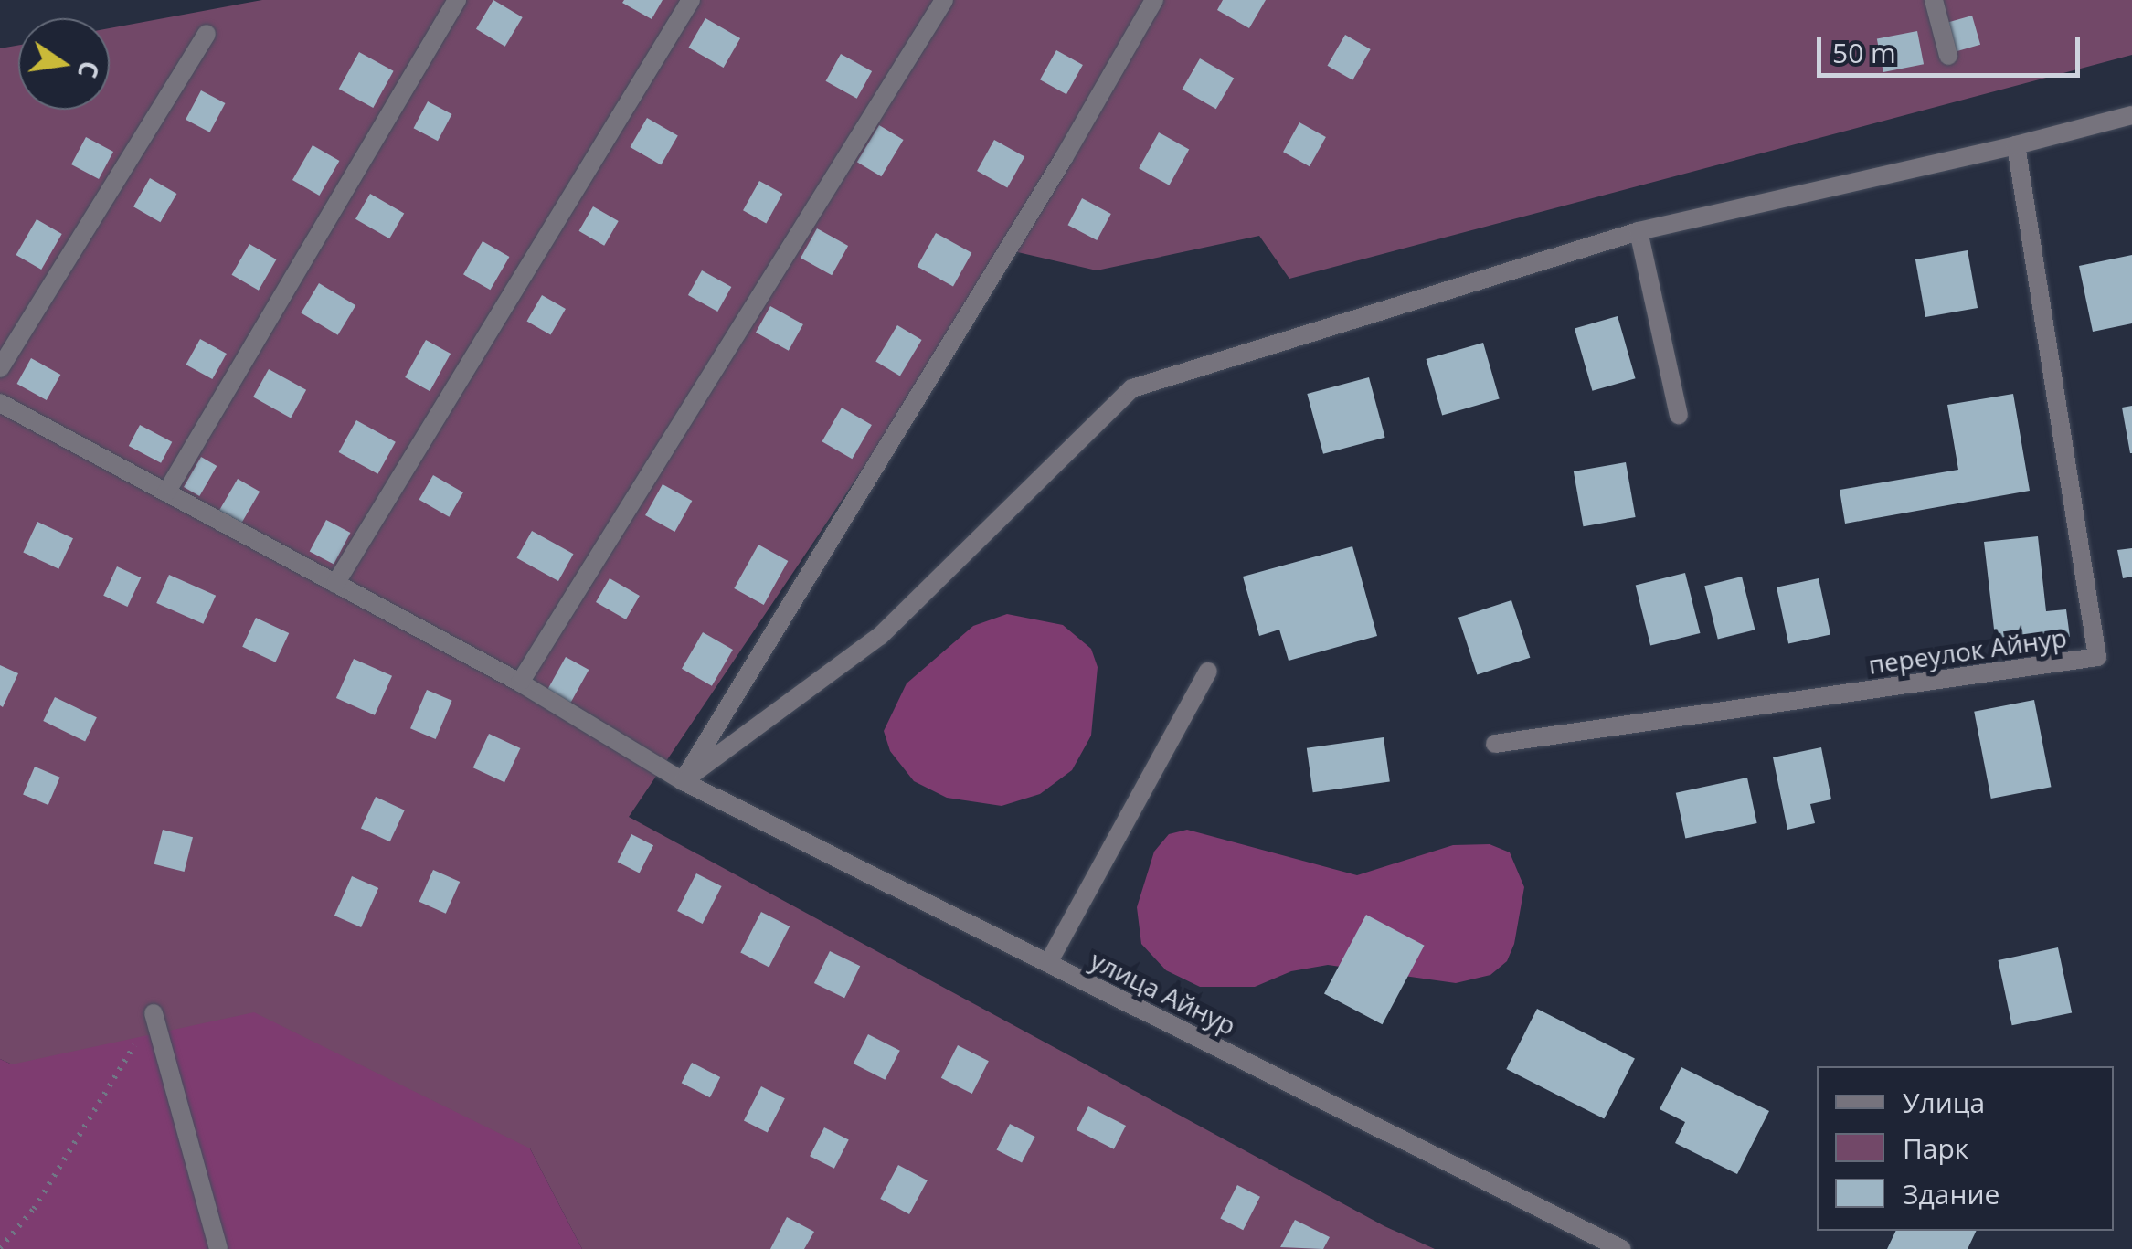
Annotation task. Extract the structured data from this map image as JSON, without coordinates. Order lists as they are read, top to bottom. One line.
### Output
{"streets":{"street":["переулок Айнур","улица Айнур"]},"legend":["Улица","Парк","Здание"],"scale_bar":"50 m","north":"right"}
